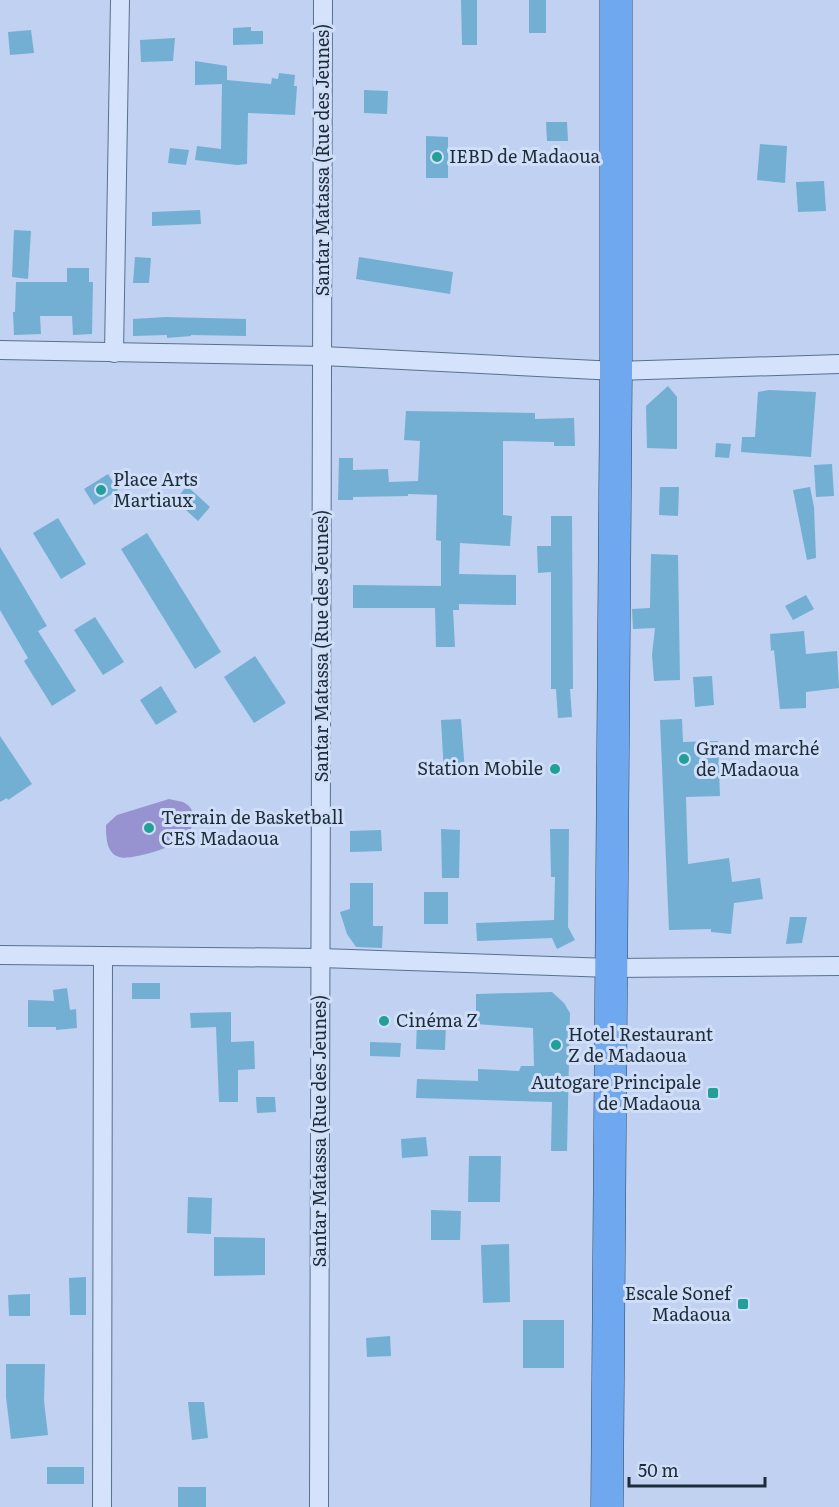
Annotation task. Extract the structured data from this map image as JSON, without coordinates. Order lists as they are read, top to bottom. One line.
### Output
{"streets":{"street":["Santar Matassa (Rue des Jeunes)"]},"places":{"other":["IEBD de Madaoua","Place Arts Martiaux","Grand marché de Madaoua","Station Mobile","Terrain de Basketball CES Madaoua","Cinéma Z","Hotel Restaurant Z de Madaoua"],"transit":["Autogare Principale de Madaoua","Escale Sonef Madaoua"]},"scale_bar":"50 m"}
